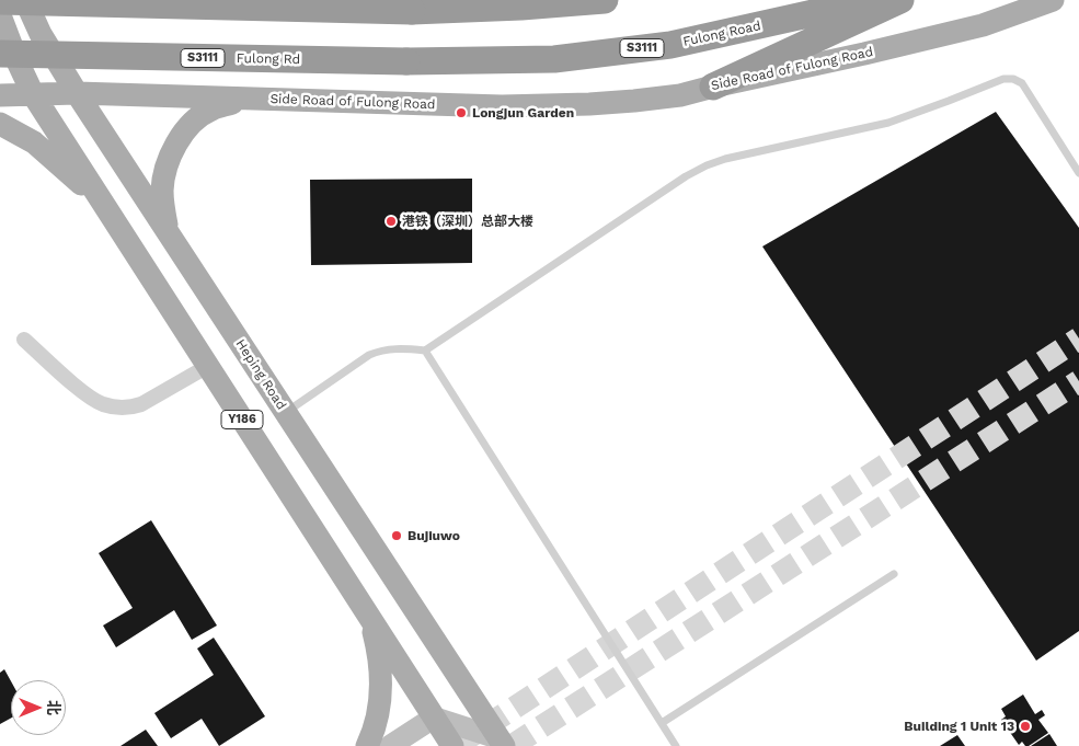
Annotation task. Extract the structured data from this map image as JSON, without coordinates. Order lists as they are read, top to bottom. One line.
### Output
{"streets":{"highway":["Fulong Road","S3111","Fulong Rd"],"main road":["Side Road of Fulong Road","Heping Road","Y186"]},"crossings":[["Fulong Road","Fulong Rd"],["Side Road of Fulong Road","Heping Road"],["Side Road of Fulong Road","Y186"]],"places":["Longjun Garden","港铁（深圳）总部大楼","Bujiuwo","Building 1 Unit 13"],"north":"right"}
